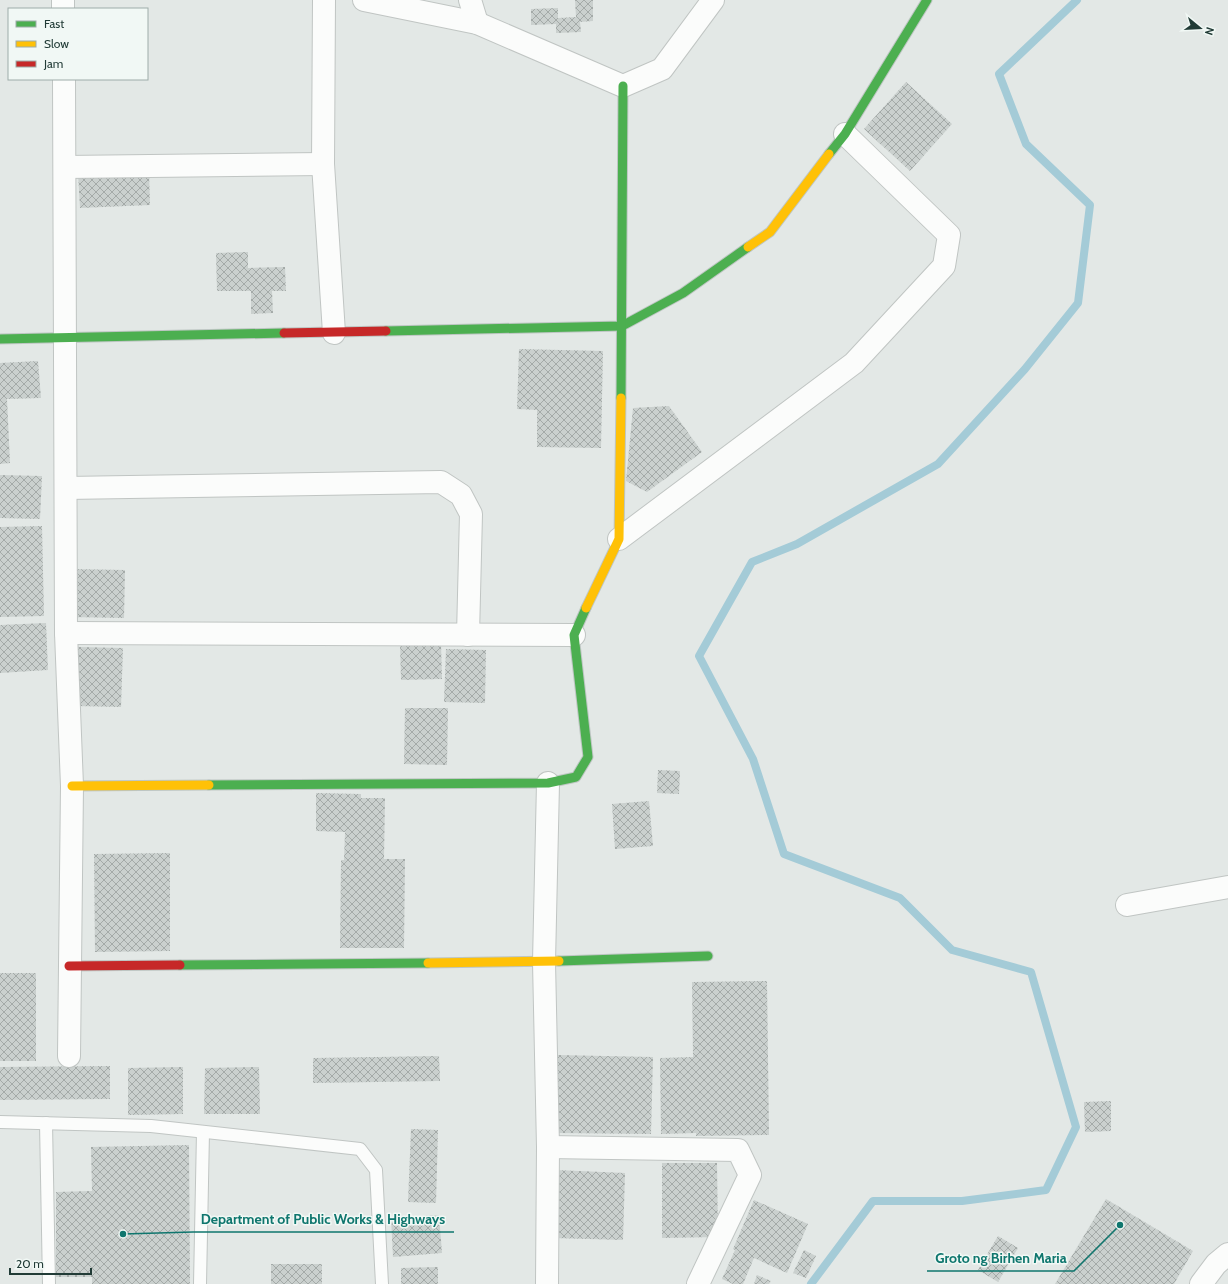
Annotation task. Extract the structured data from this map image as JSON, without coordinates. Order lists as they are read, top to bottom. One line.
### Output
{"places":["Groto ng Birhen Maria","Department of Public Works & Highways"],"legend":["Fast","Slow","Jam"],"scale_bar":"20 m","north":"right"}
